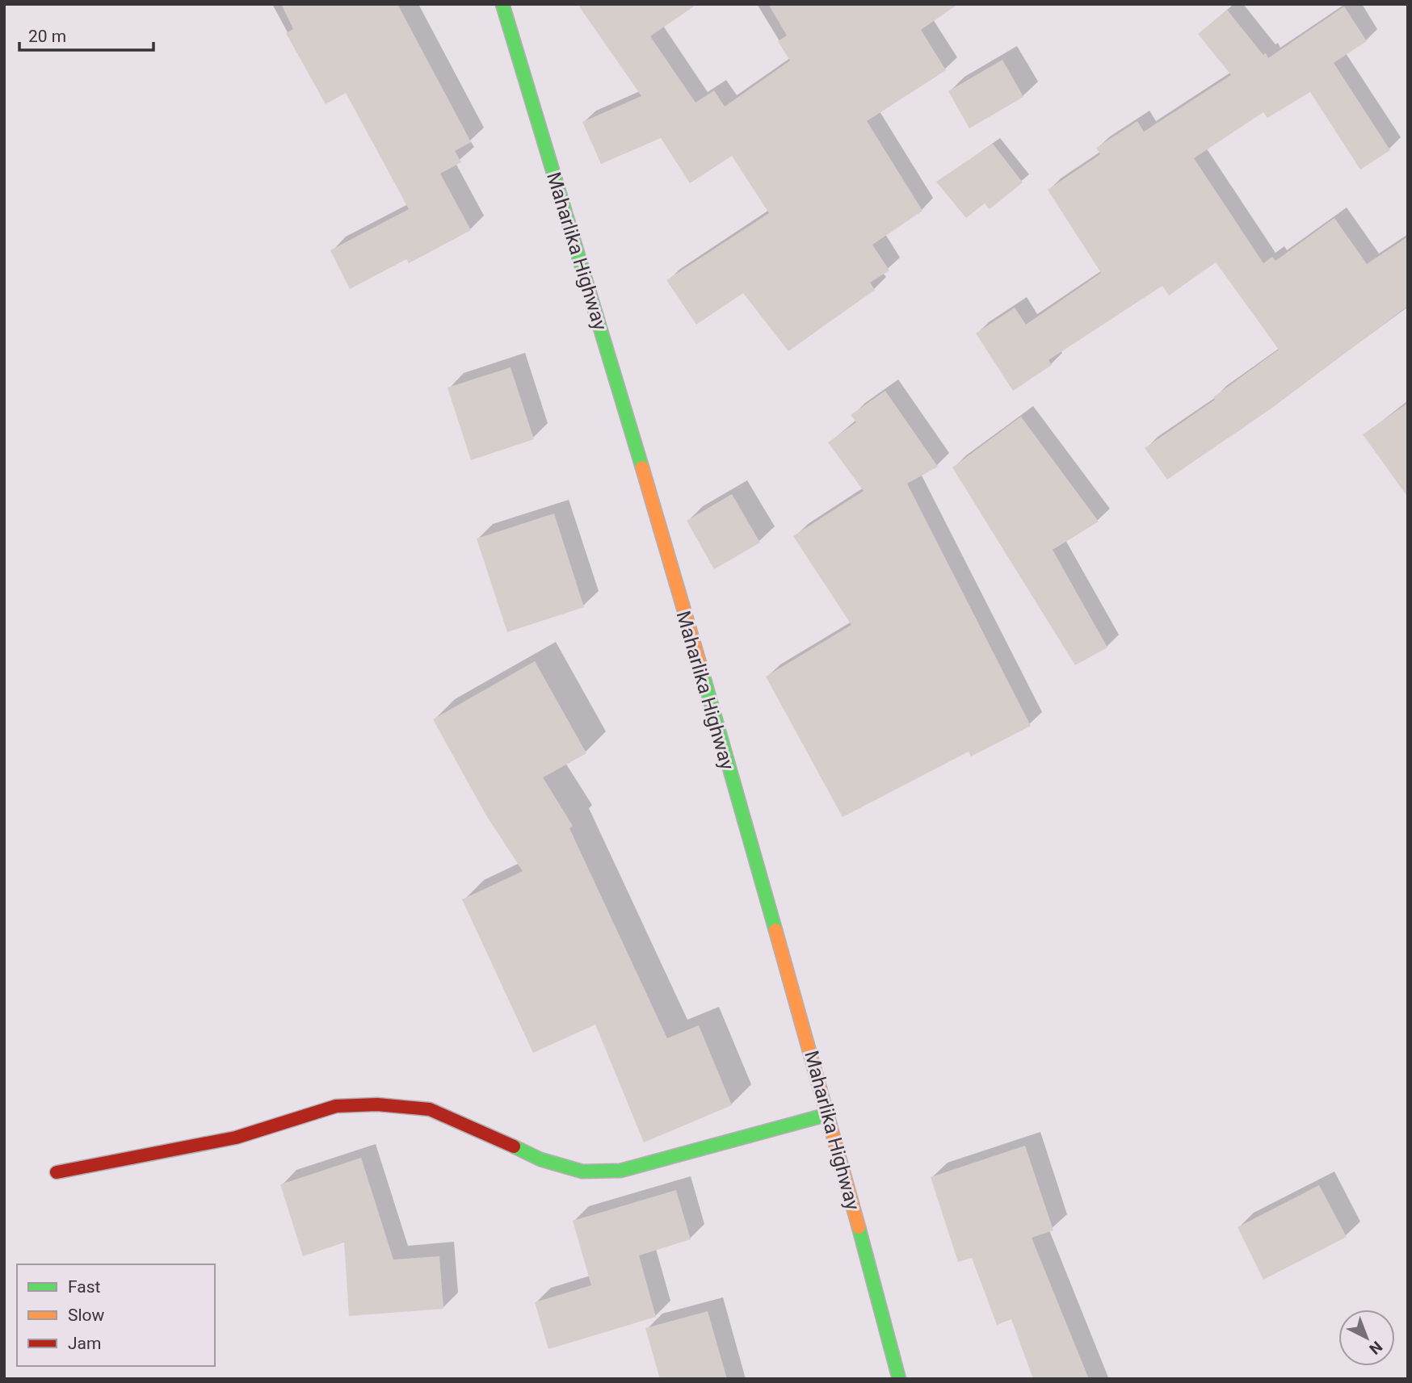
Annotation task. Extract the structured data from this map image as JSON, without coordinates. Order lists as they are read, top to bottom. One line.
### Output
{"streets":{"main road":["Maharlika Highway"]},"legend":["Fast","Slow","Jam"],"scale_bar":"20 m","north":"bottom right"}
